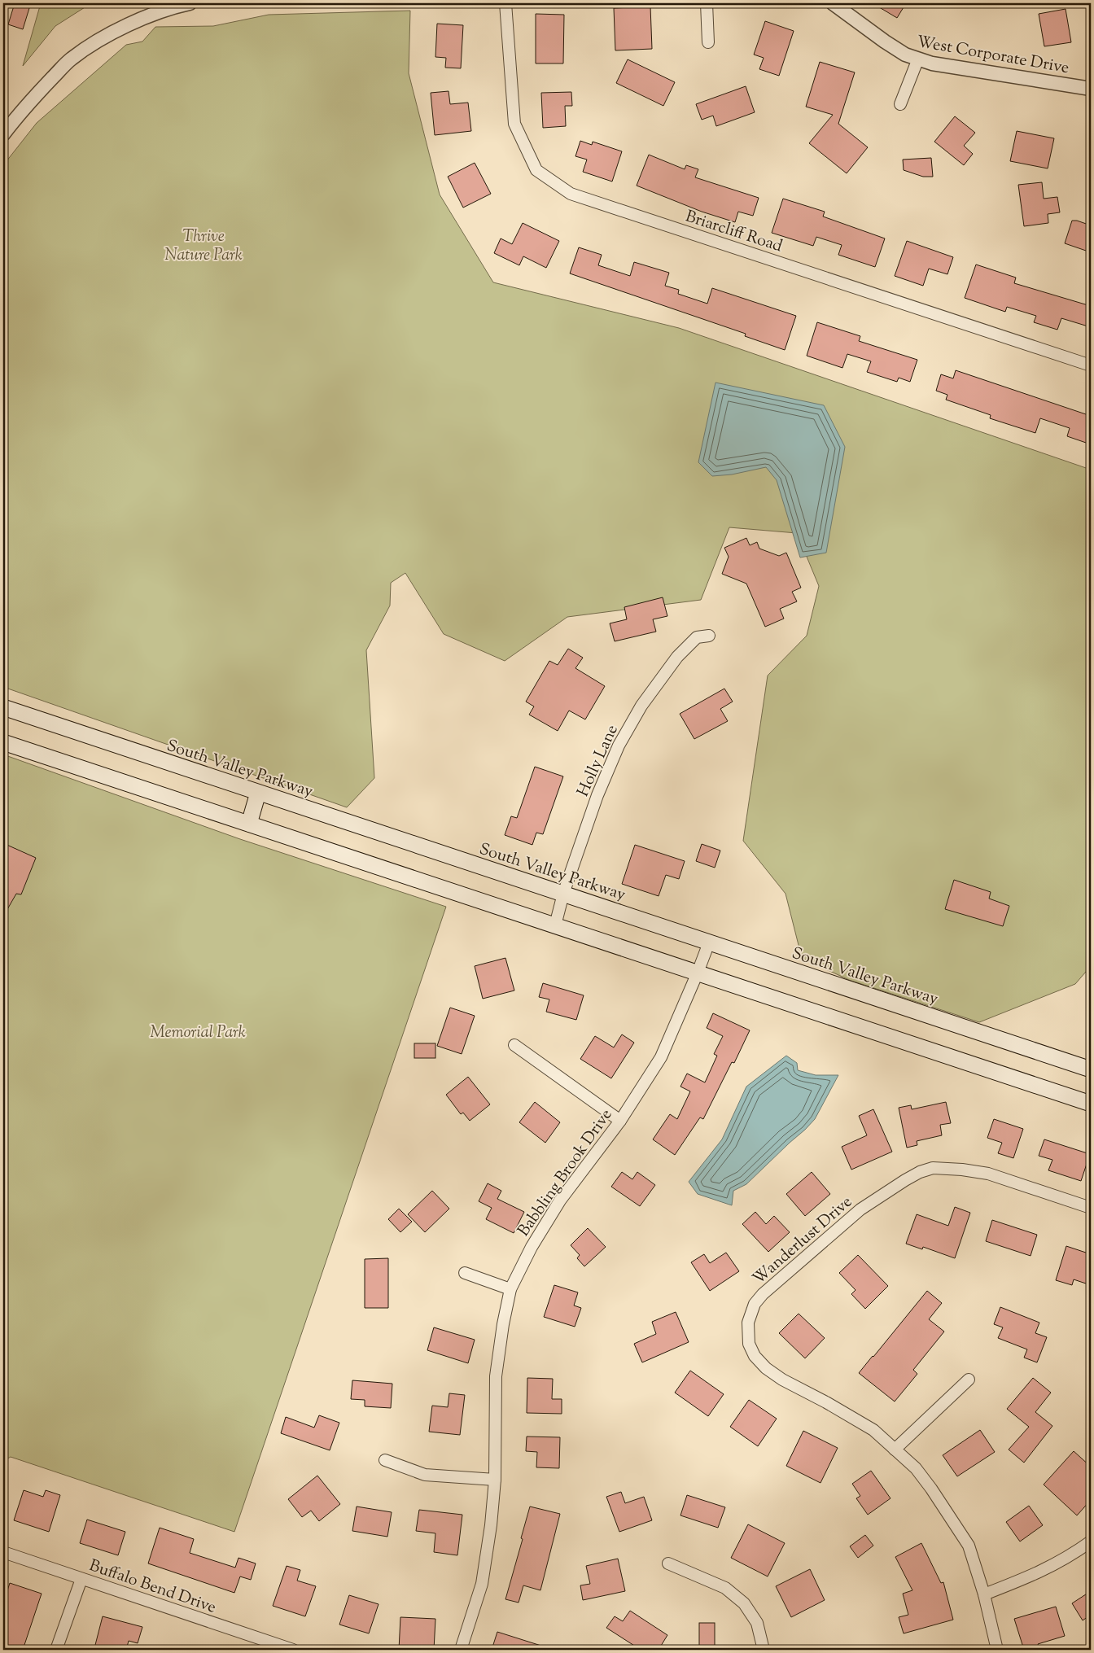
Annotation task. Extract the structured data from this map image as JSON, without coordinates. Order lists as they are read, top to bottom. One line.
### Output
{"streets":{"main road":["South Valley Parkway"],"street":["West Corporate Drive","Briarcliff Road","Holly Lane","Babbling Brook Drive","Wanderlust Drive","Buffalo Bend Drive"]},"crossings":[["Holly Lane","South Valley Parkway"],["South Valley Parkway","Babbling Brook Drive"]],"parks":["Thrive Nature Park","Memorial Park"]}
